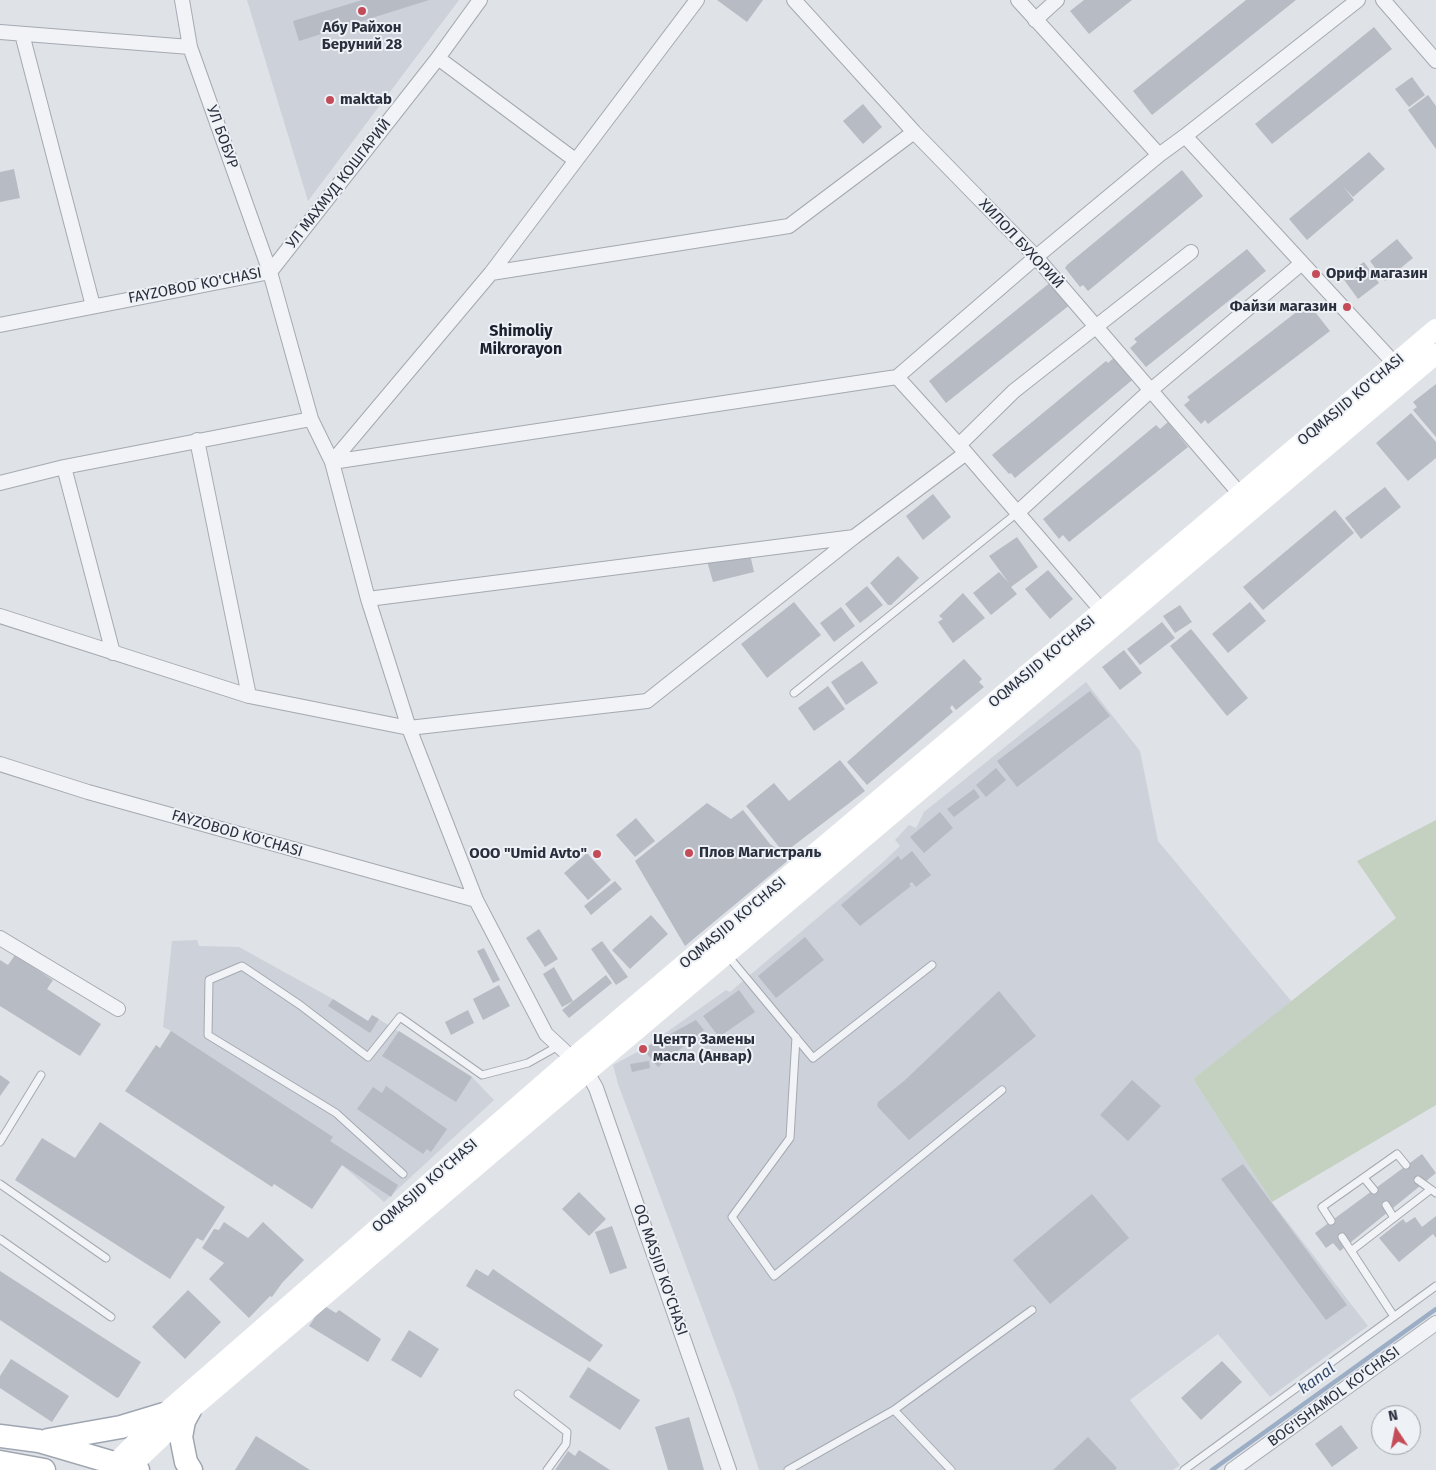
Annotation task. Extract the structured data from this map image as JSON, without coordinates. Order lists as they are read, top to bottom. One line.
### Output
{"streets":{"main road":["OQMASJID KO'CHASI"],"street":["УЛ БОБУР","УЛ МАХМУД КОШГАРИЙ","ХИЛОЛ БУХОРИЙ","FAYZOBOD KO'CHASI","OQ MASJID KO'CHASI","BOG'ISHAMOL KO'CHASI"]},"crossings":[["УЛ БОБУР","УЛ МАХМУД КОШГАРИЙ"],["УЛ БОБУР","FAYZOBOD KO'CHASI"],["УЛ МАХМУД КОШГАРИЙ","FAYZOBOD KO'CHASI"],["ХИЛОЛ БУХОРИЙ","OQMASJID KO'CHASI"],["FAYZOBOD KO'CHASI","OQMASJID KO'CHASI"],["FAYZOBOD KO'CHASI","OQ MASJID KO'CHASI"],["OQMASJID KO'CHASI","OQ MASJID KO'CHASI"]],"districts":["Shimoliy Mikrorayon"],"water":["kanal"],"places":["Абу Райхон Беруний 28","maktab","Ориф магазин","Файзи магазин","Плов Магистраль","ООО \"Umid Avto\"","Центр Замены масла (Анвар)"],"north":"top"}
